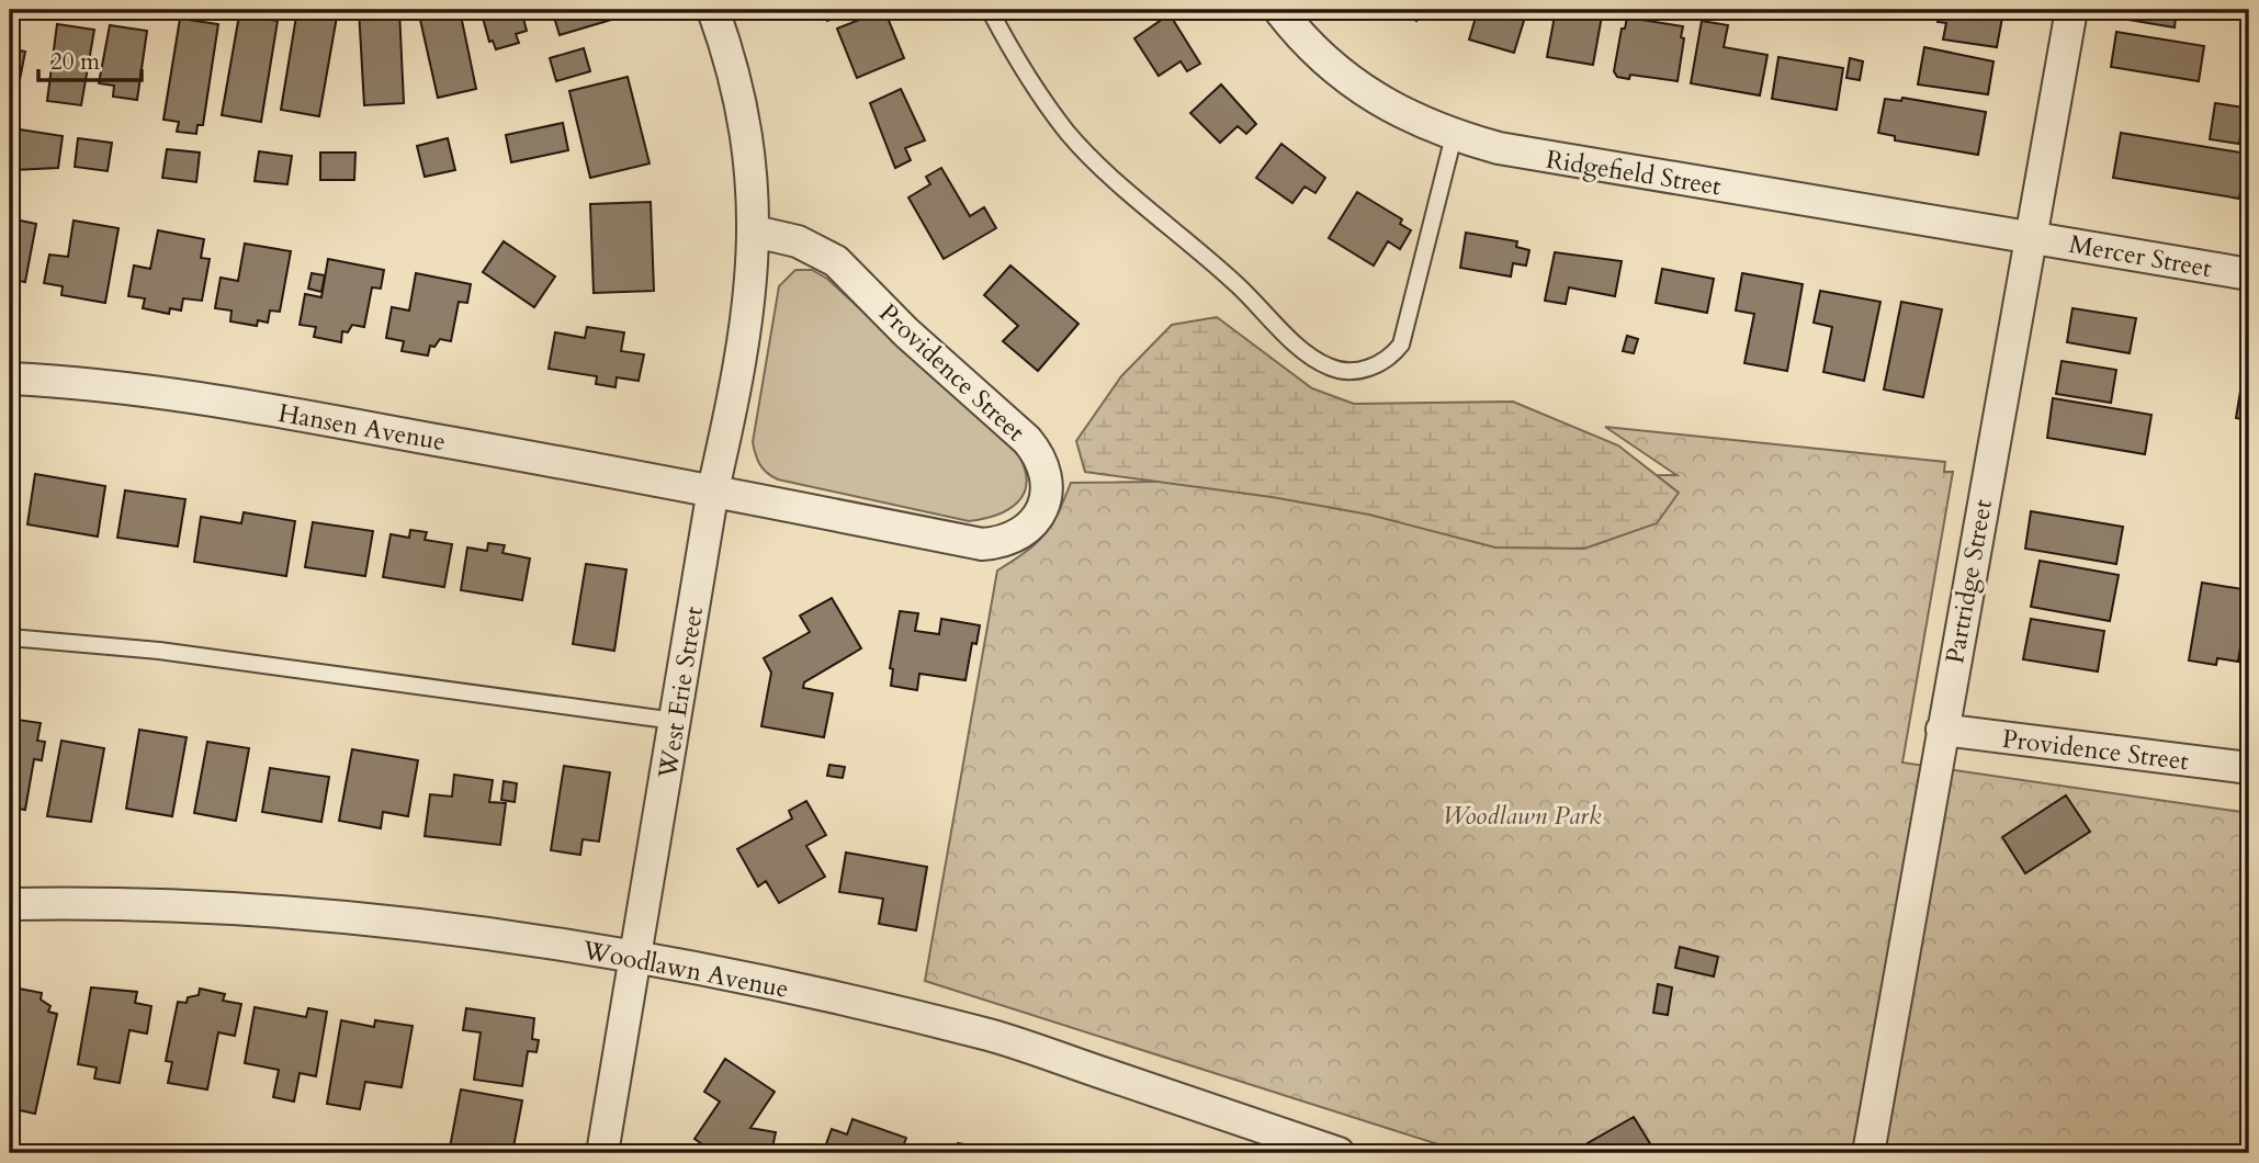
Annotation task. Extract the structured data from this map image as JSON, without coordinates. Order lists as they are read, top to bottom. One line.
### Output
{"streets":{"street":["Ridgefield Street","Mercer Street","Providence Street","Hansen Avenue","Partridge Street","West Erie Street","Woodlawn Avenue"]},"crossings":[["Ridgefield Street","Mercer Street"],["Ridgefield Street","Partridge Street"],["Mercer Street","Partridge Street"],["Providence Street","Hansen Avenue"],["Providence Street","Partridge Street"],["Providence Street","West Erie Street"],["Hansen Avenue","West Erie Street"],["West Erie Street","Woodlawn Avenue"]],"parks":["Woodlawn Park"],"scale_bar":"20 m"}
